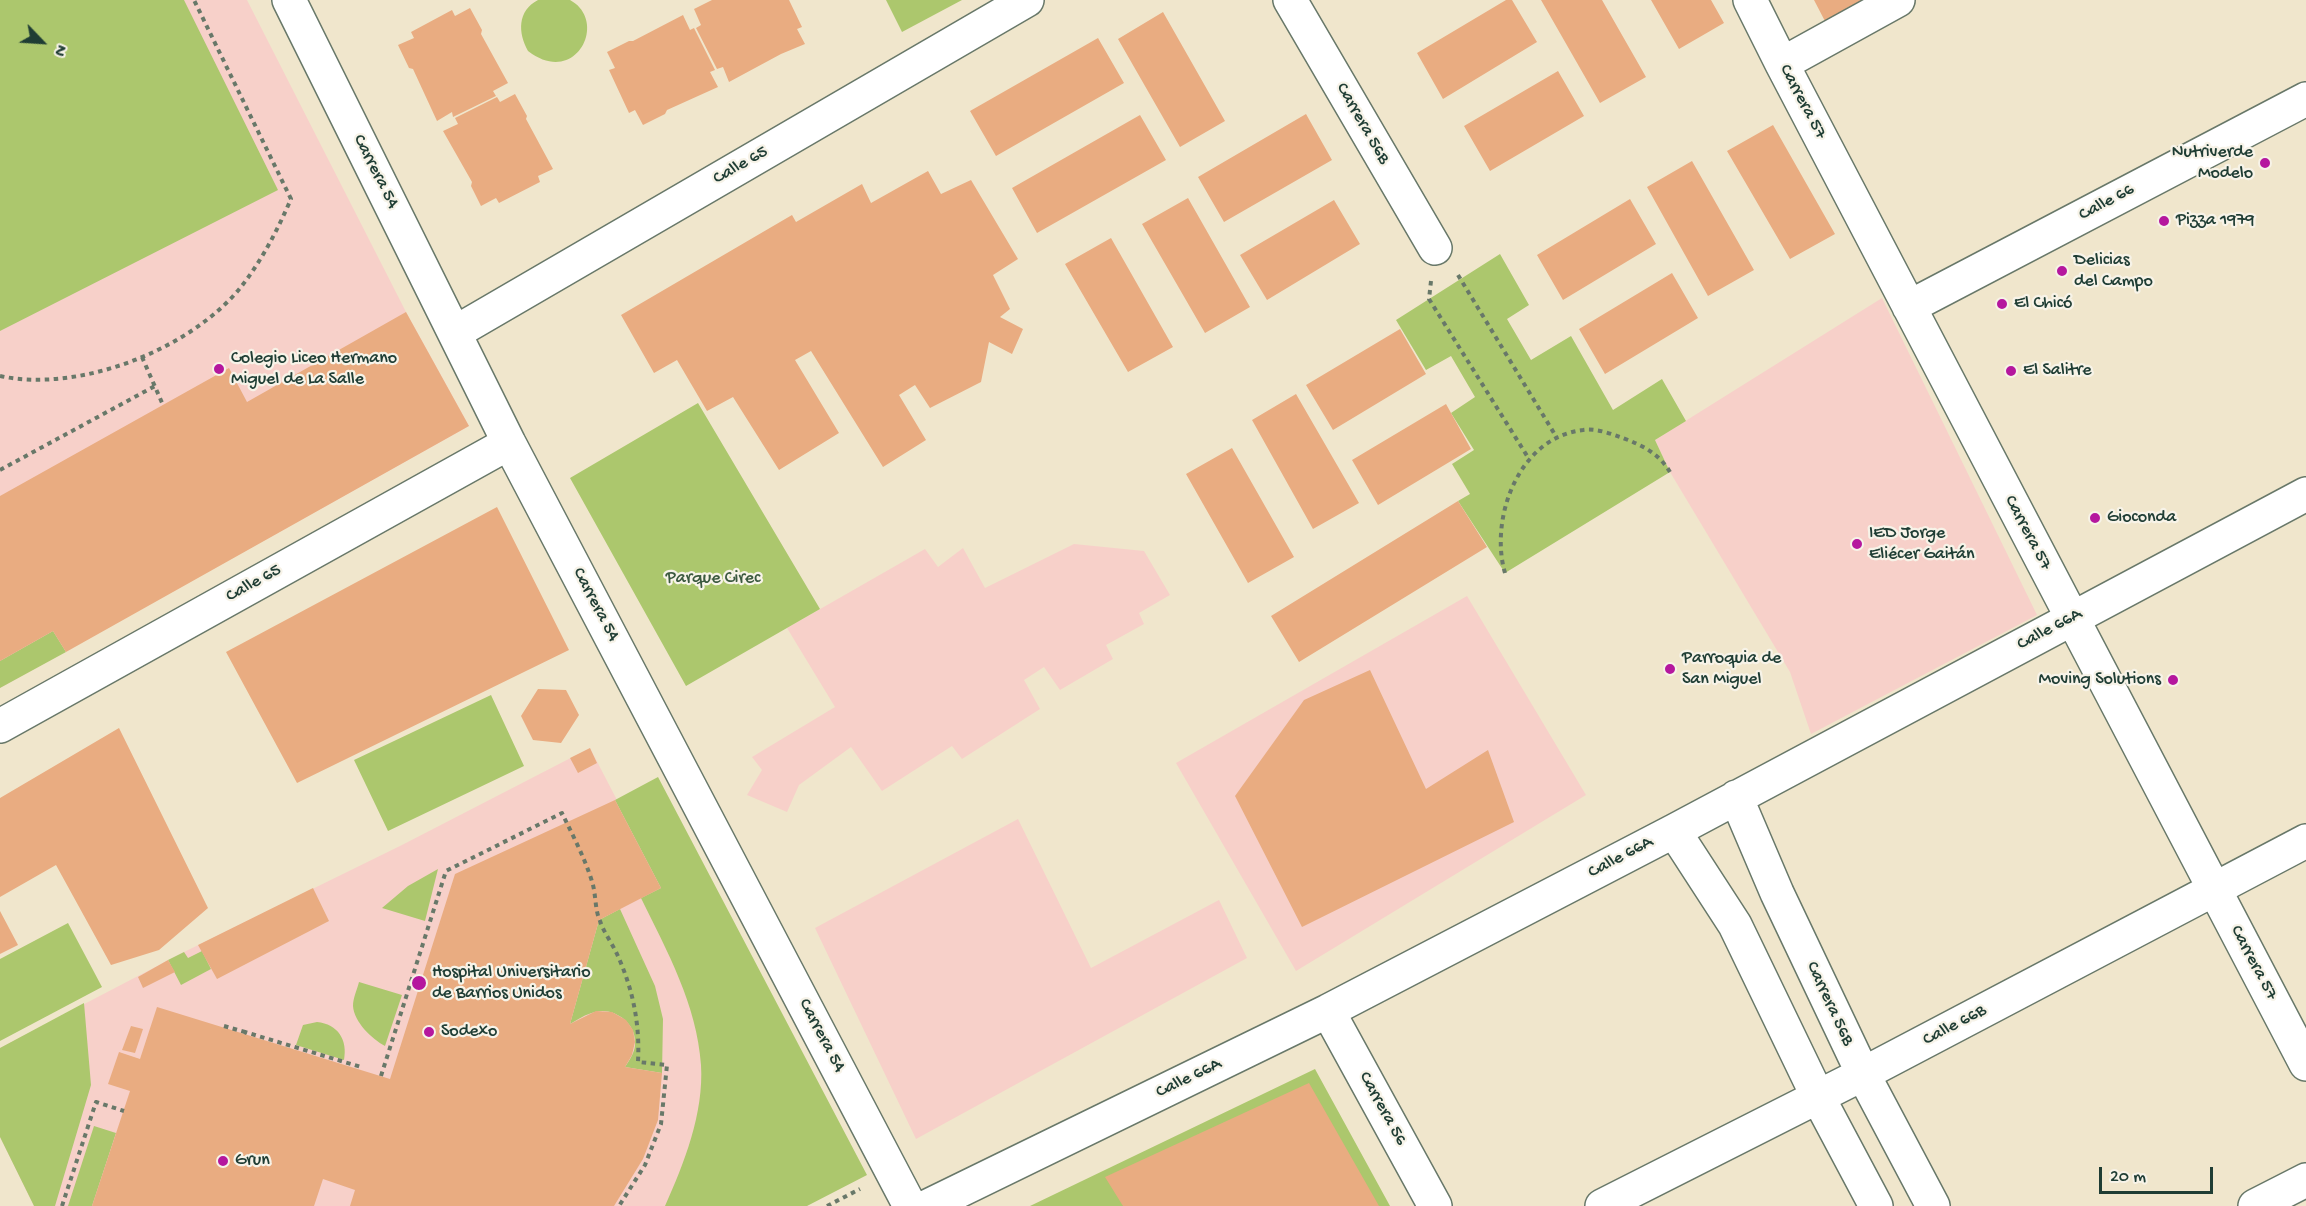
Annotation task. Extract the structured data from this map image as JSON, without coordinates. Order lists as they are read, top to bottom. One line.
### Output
{"streets":{"street":["Carrera 57","Carrera 56B","Calle 65","Carrera 54","Calle 66","Calle 66A","Calle 66B","Carrera 56"]},"crossings":[["Carrera 57","Calle 66"],["Carrera 57","Calle 66A"],["Carrera 57","Calle 66B"],["Carrera 56B","Calle 66A"],["Carrera 56B","Calle 66B"],["Calle 65","Carrera 54"],["Calle 66A","Carrera 56"]],"parks":["Parque Cirec"],"places":["Nutriverde Modelo","Pizza 1979","Delicias del Campo","El Chicó","Colegio Liceo Hermano Miguel de La Salle","El Salitre","Gioconda","IED Jorge Eliécer Gaitán","Parroquia de San Miguel","Moving Solutions","Hospital Universitario de Barrios Unidos","Sodexo","Grun"],"scale_bar":"20 m","north":"bottom right"}
